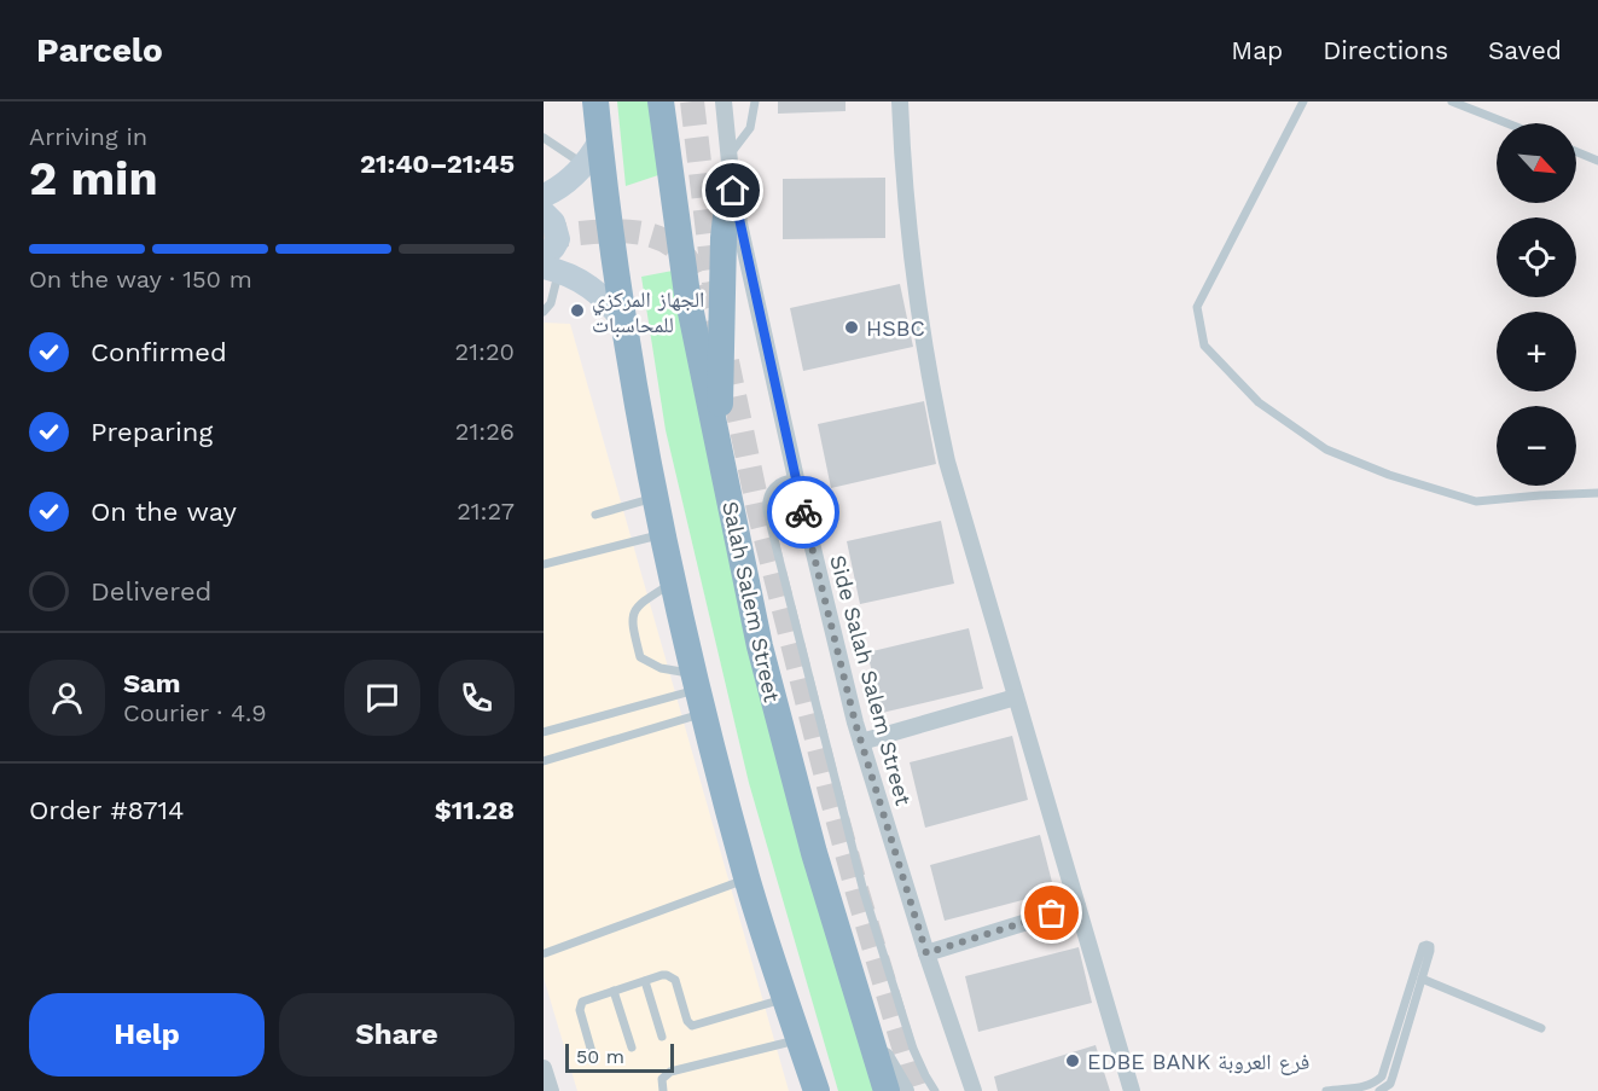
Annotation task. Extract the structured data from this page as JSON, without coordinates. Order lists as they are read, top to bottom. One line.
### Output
{"streets":{"highway":["Salah Salem Street"],"street":["Side Salah Salem Street"]},"places":["الجهاز المركزي للمحاسبات","HSBC","EDBE BANK فرع العروبة"],"scale_bar":"50 m","north":"bottom right","page":{"header":"Parcelo","nav":["Map","Directions","Saved"],"heading":["2 min","Arriving in","21:40–21:45"],"panel":["Sam","Courier · 4.9","Order #8714","$11.28"],"map_buttons":["+","−"],"bar":"On the way · 150 m","list":[["Confirmed","21:20"],["Preparing","21:26"],["On the way","21:27"],"Delivered"],"buttons":["Help","Share"],"scale":"50 m"}}
